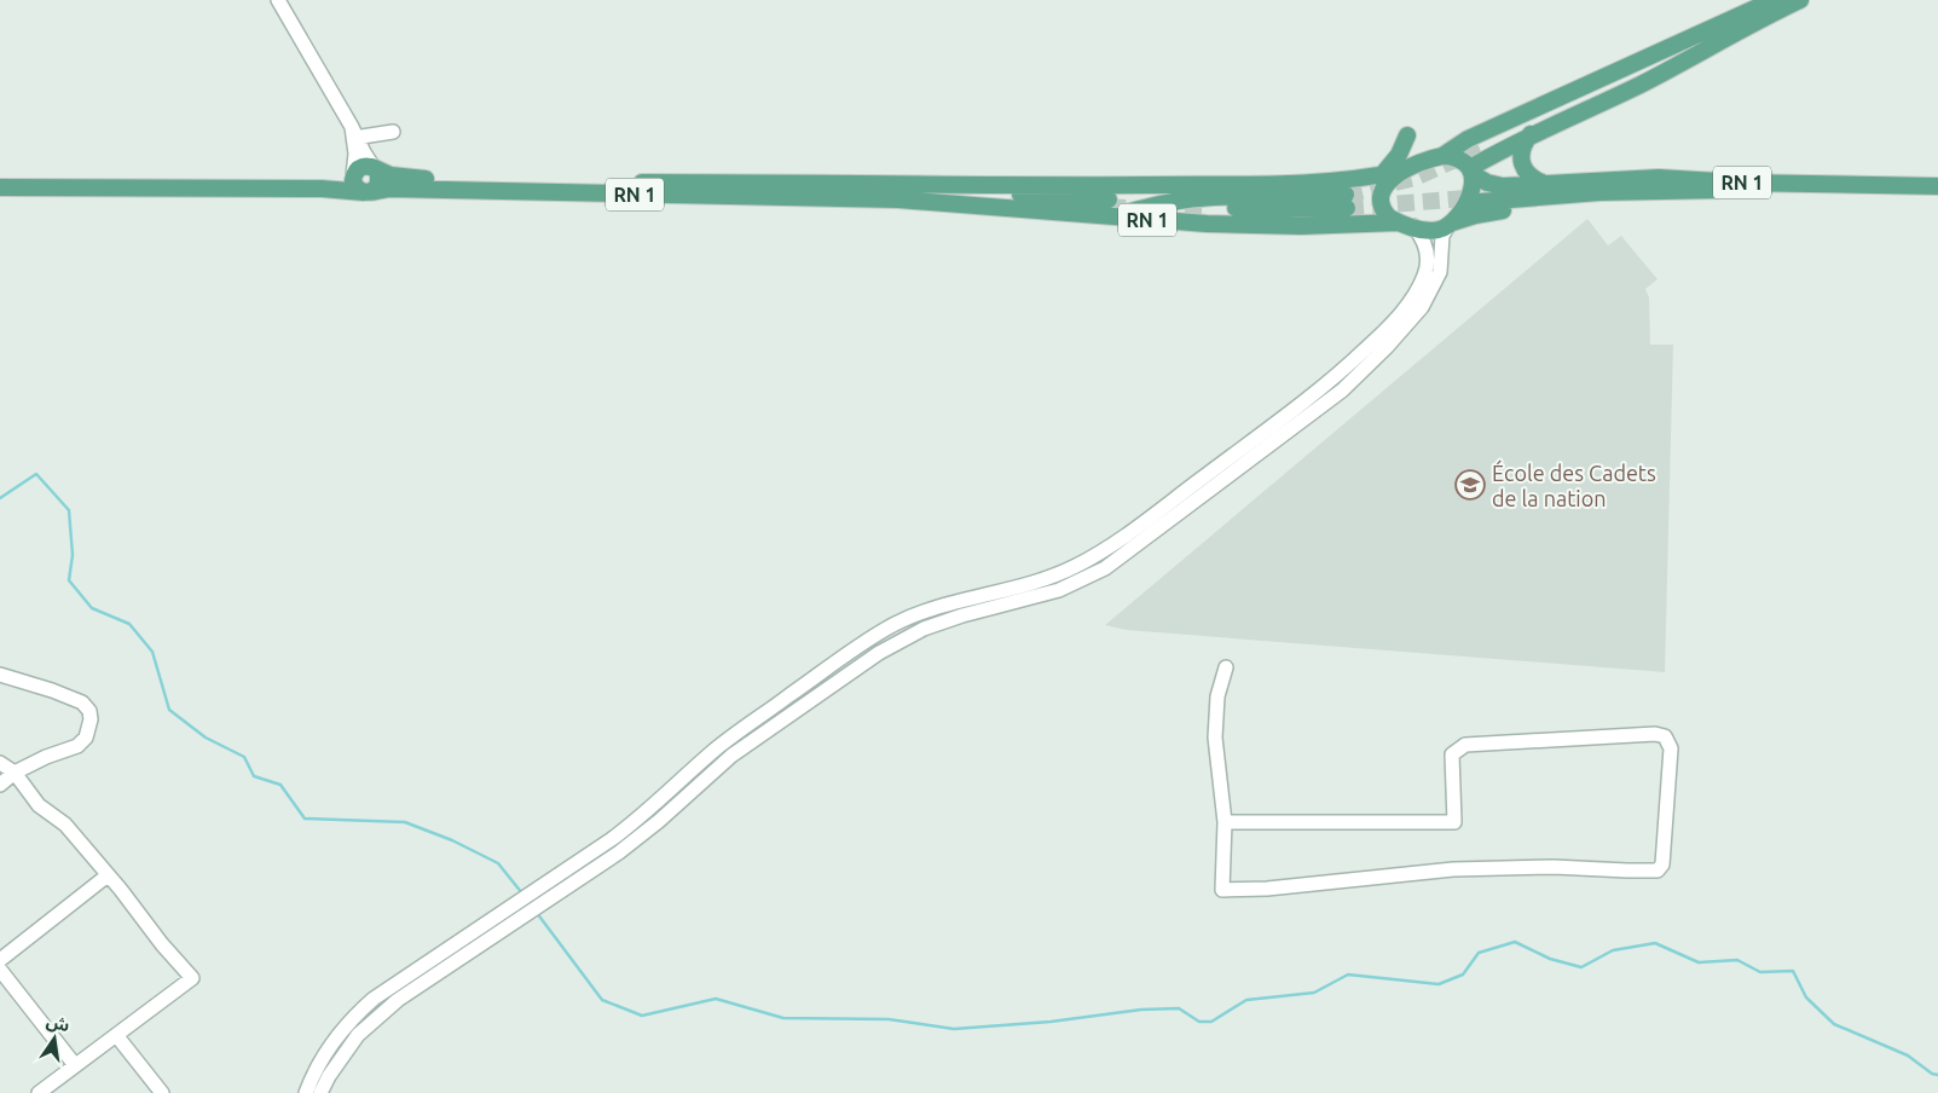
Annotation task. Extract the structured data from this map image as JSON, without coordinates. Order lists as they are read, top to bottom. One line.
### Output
{"streets":{"main road":["RN 1"]},"places":{"school or university":["École des Cadets de la nation"]},"north":"top"}
